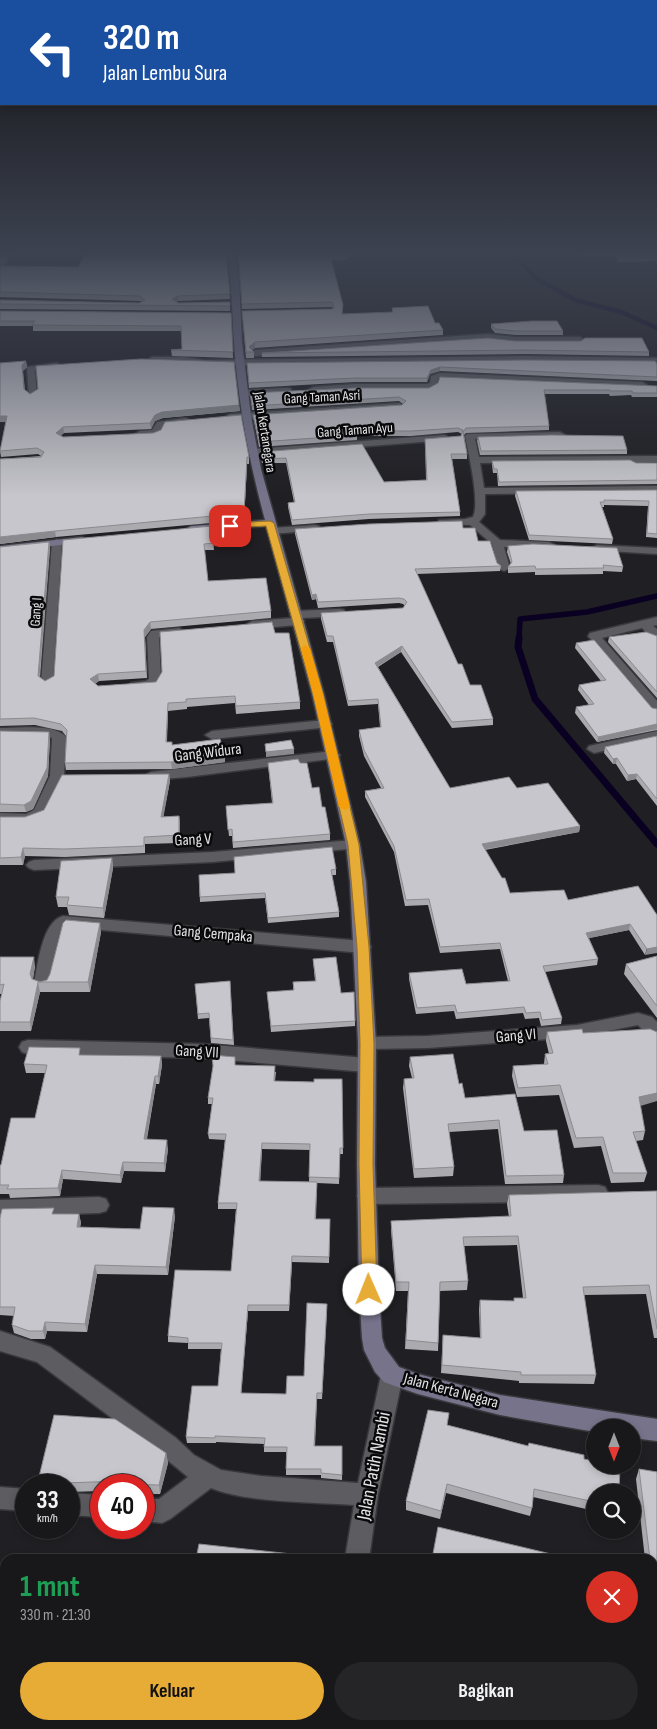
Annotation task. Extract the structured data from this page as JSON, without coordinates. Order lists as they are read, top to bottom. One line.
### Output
{"streets":{"street":["Gang Taman Asri","Gang Taman Ayu","Jalan Kertanegara","Gang I","Gang Widura","Gang V","Gang Cempaka","Gang VI","Gang VII","Jalan Kerta Negara","Jalan Patih Nambi"]},"crossings":[["Gang Taman Asri","Jalan Kertanegara"],["Gang Taman Ayu","Jalan Kertanegara"],["Jalan Kertanegara","Jalan Kerta Negara"],["Gang Widura","Jalan Kerta Negara"],["Gang V","Jalan Kerta Negara"],["Gang Cempaka","Jalan Kerta Negara"],["Gang VI","Jalan Kerta Negara"],["Gang VII","Jalan Kerta Negara"],["Jalan Kerta Negara","Jalan Patih Nambi"]],"north":"bottom","page":{"turn":["320 m","Jalan Lembu Sura"],"speed":"33 km/h","limit":"40","heading":["1 mnt","330 m · 21:30"],"buttons":["Keluar","Bagikan"]}}
